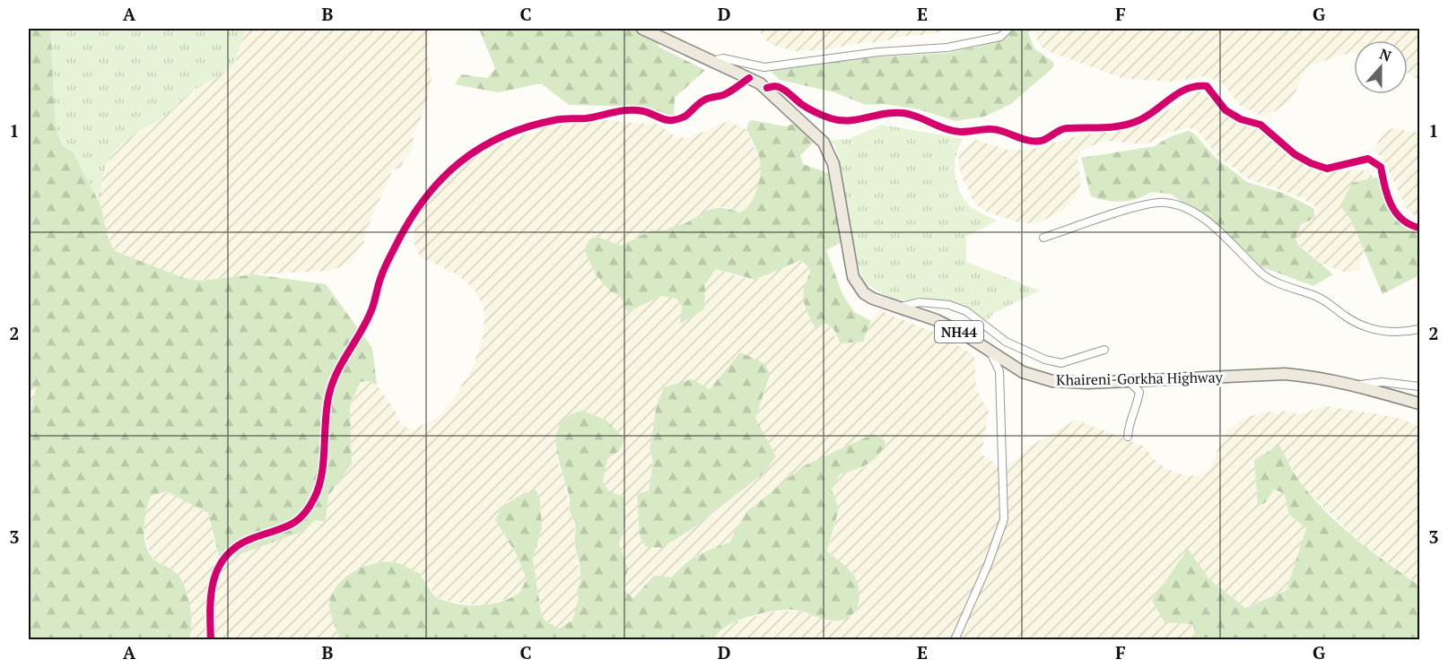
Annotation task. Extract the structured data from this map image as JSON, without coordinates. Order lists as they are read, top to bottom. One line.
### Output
{"streets":{"main road":["NH44","Khaireni-Gorkha Highway"]},"north":"top","grid":{"columns":["A","B","C","D","E","F","G"],"rows":["1","2","3"]}}
